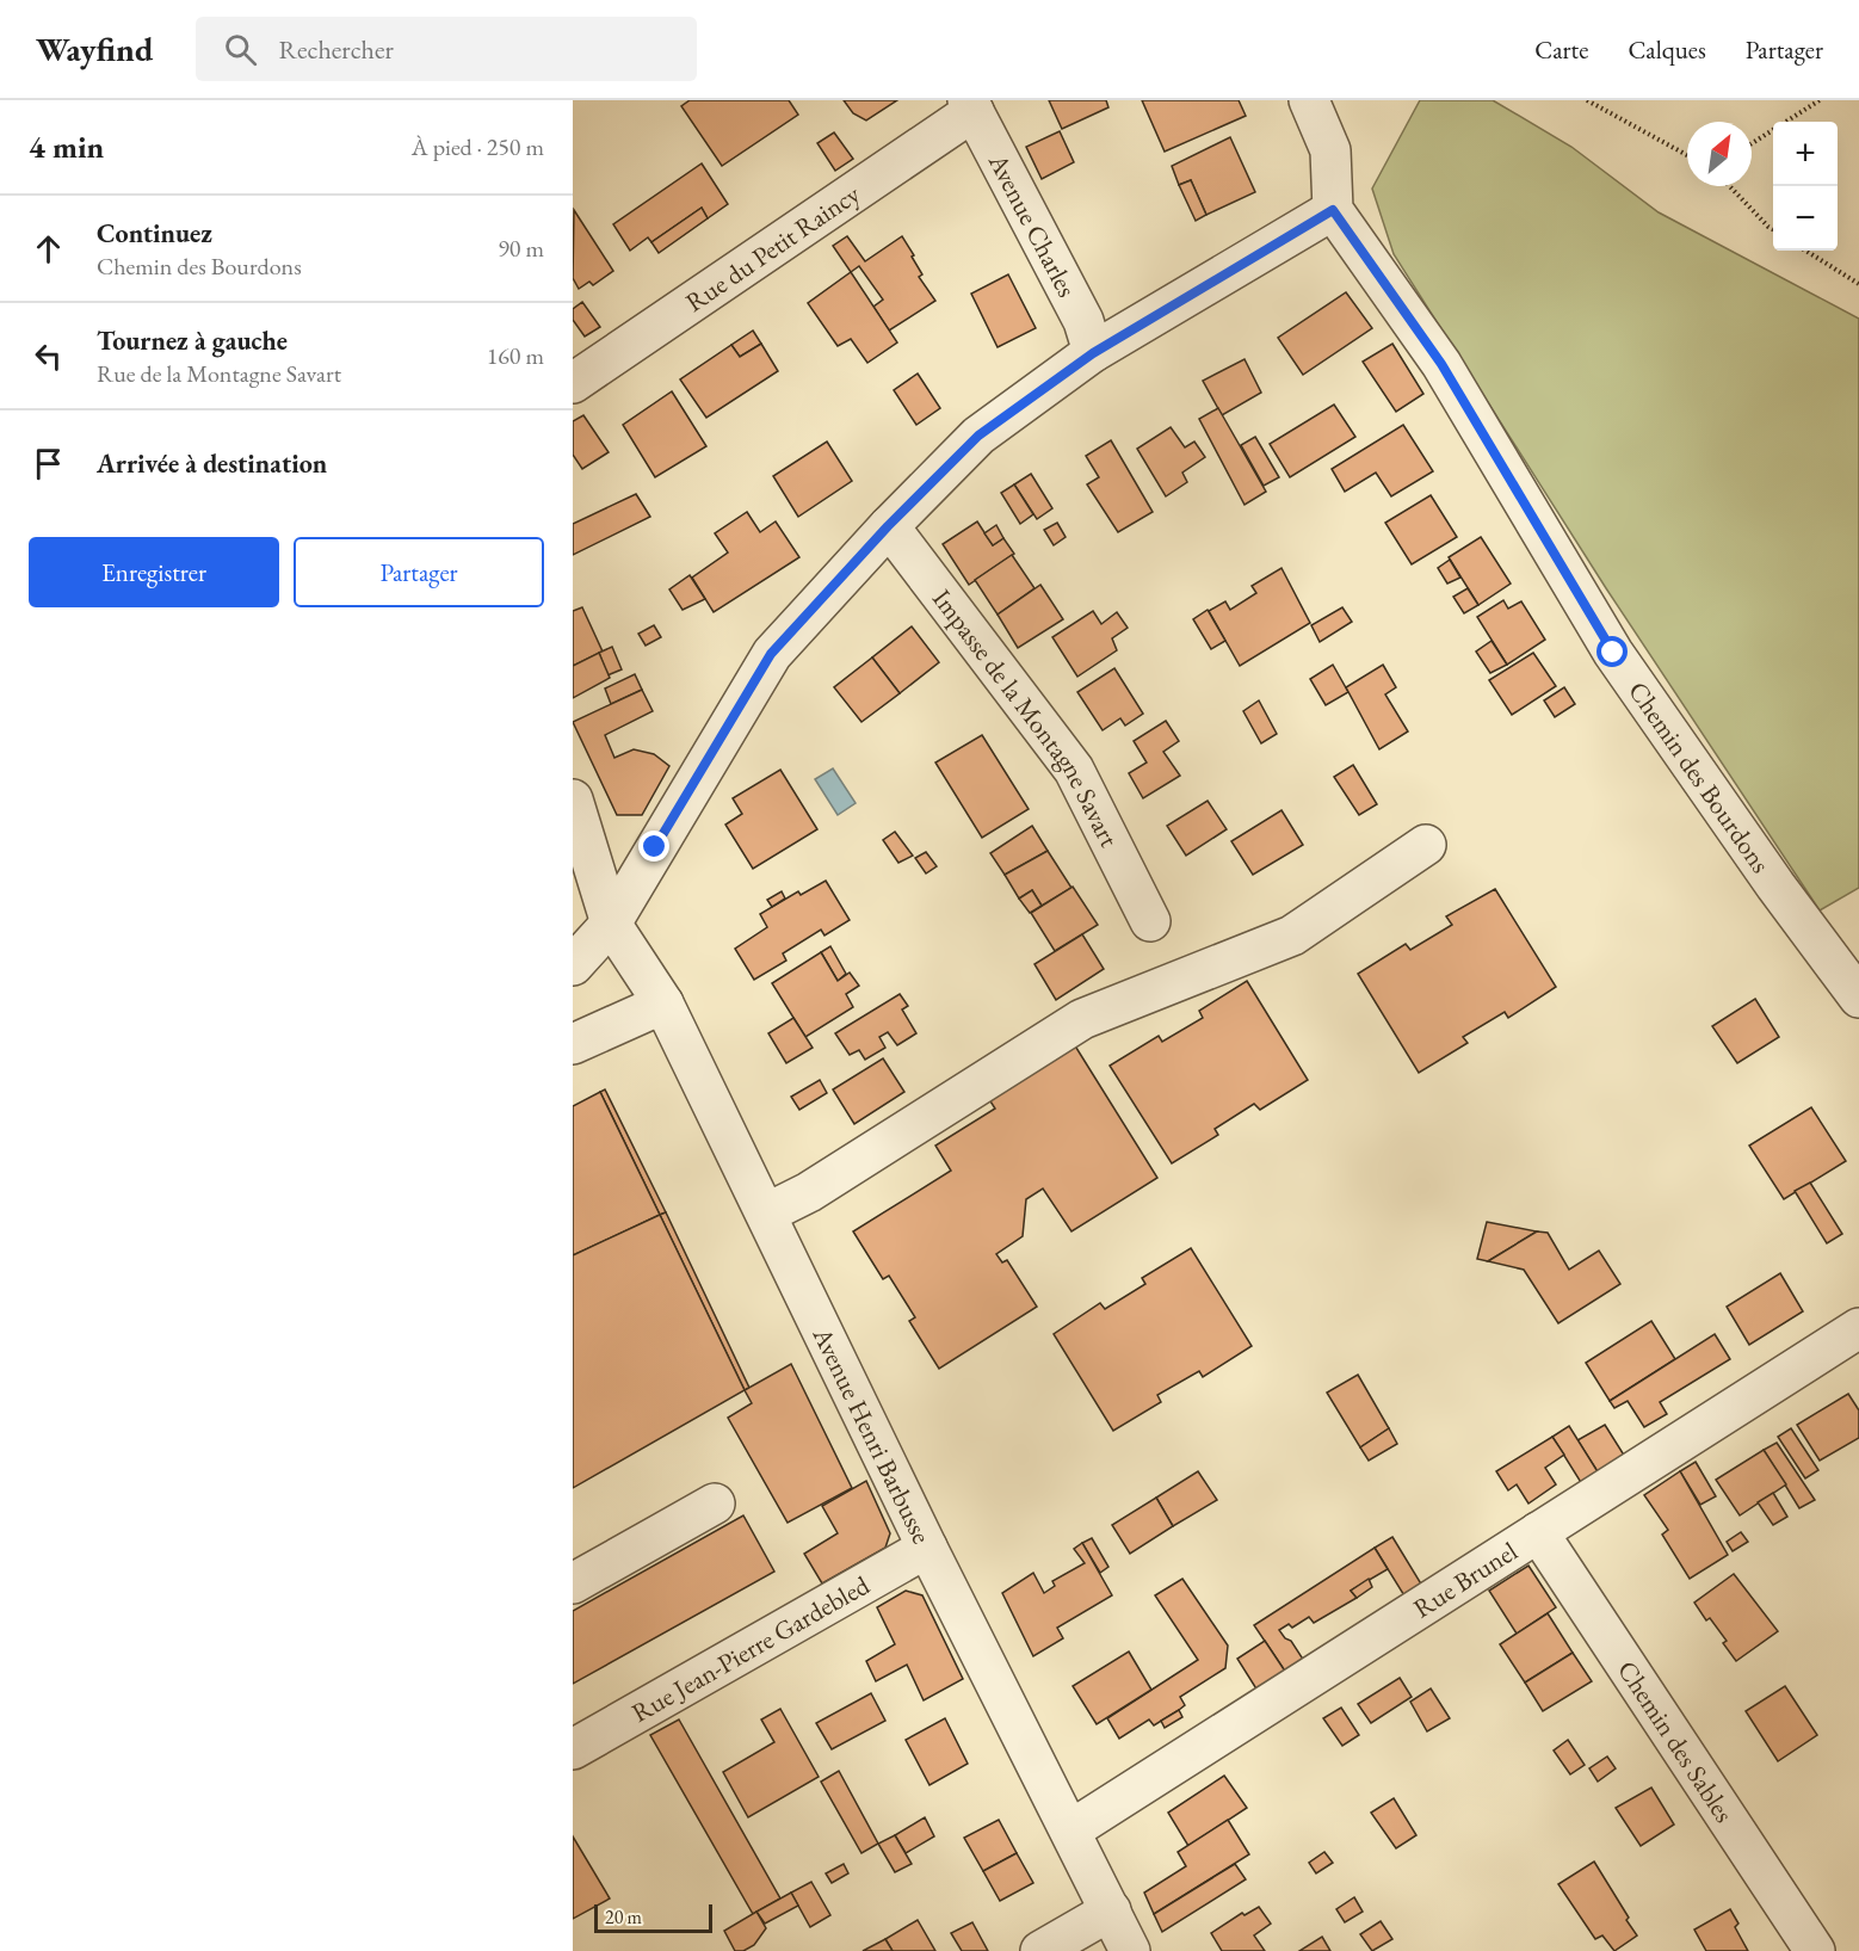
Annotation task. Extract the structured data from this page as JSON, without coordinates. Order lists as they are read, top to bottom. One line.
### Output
{"streets":{"street":["Avenue Charles","Rue du Petit Raincy","Impasse de la Montagne Savart","Chemin des Bourdons","Avenue Henri Barbusse","Rue Brunel","Rue Jean-Pierre Gardebled","Chemin des Sables"]},"crossings":[["Avenue Charles","Rue du Petit Raincy"],["Avenue Henri Barbusse","Rue Brunel"],["Avenue Henri Barbusse","Rue Jean-Pierre Gardebled"],["Rue Brunel","Chemin des Sables"]],"scale_bar":"20 m","north":"top right","page":{"header":"Wayfind","search":"Rechercher","nav":["Carte","Calques","Partager"],"heading":["4 min","À pied · 250 m"],"map_buttons":["+","−"],"list":[["Continuez","Chemin des Bourdons","90 m"],["Tournez à gauche","Rue de la Montagne Savart","160 m"],"Arrivée à destination"],"buttons":["Enregistrer","Partager"],"scale":"20 m"}}
